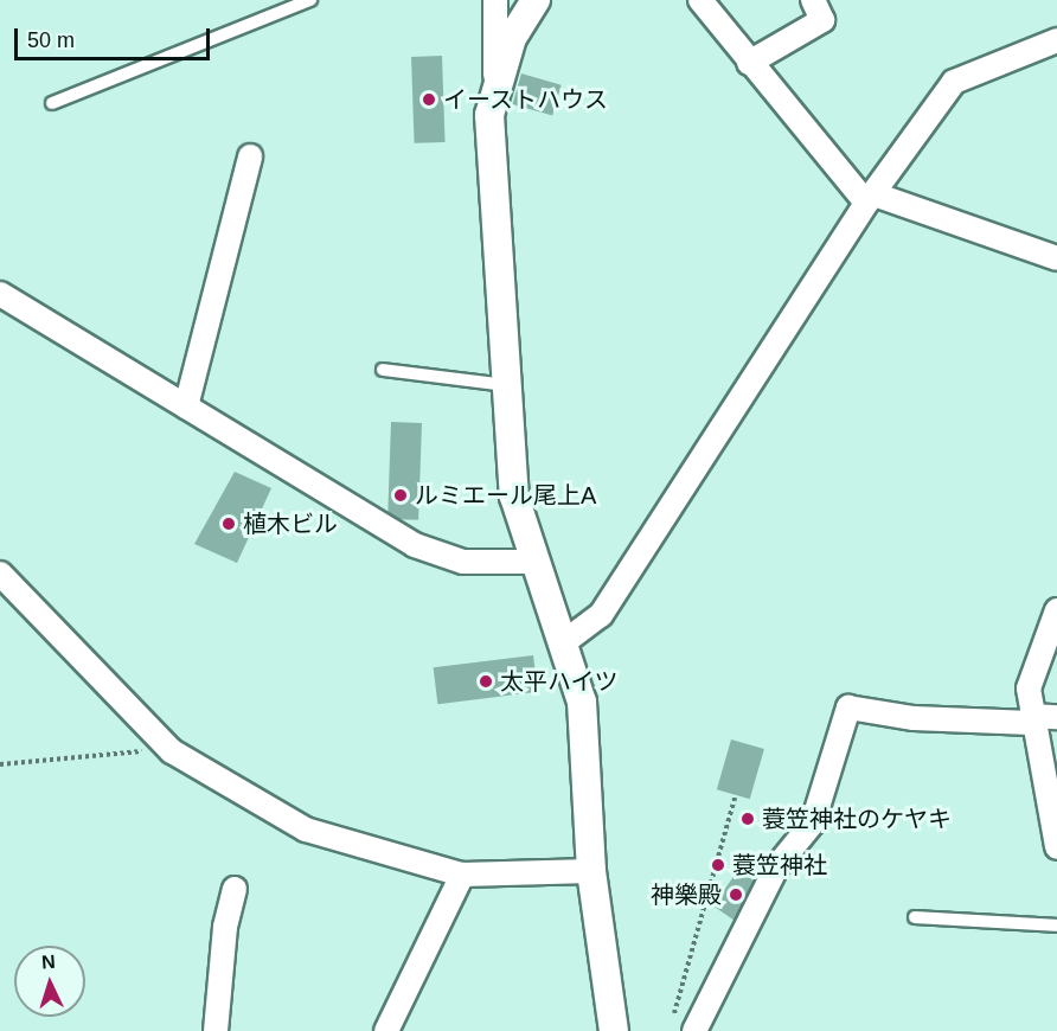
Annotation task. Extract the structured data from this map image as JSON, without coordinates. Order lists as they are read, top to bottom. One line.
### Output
{"places":["イーストハウス","ルミエール尾上A","植木ビル","太平ハイツ","蓑笠神社のケヤキ","蓑笠神社","神樂殿"],"scale_bar":"50 m","north":"top"}
